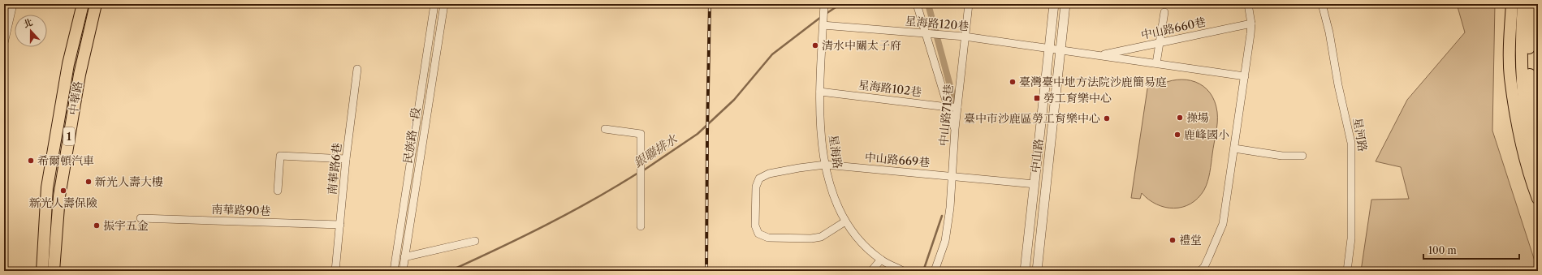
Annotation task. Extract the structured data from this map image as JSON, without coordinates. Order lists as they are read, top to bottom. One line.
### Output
{"streets":{"main road":["中華路","1"],"street":["星海路120巷","中山路660巷","星海路102巷","中山路715巷","星河路","民族路一段","星海路","中山路","中山路669巷","南華路6巷","南華路90巷"]},"crossings":[["星海路120巷","中山路660巷"],["星海路120巷","中山路715巷"],["星海路120巷","星海路"],["星海路120巷","中山路"],["中山路660巷","中山路"],["星海路102巷","中山路715巷"],["星海路102巷","星海路"],["中山路715巷","中山路669巷"],["星海路","中山路669巷"],["中山路","中山路669巷"],["南華路6巷","南華路90巷"]],"water":["銀聯排水"],"places":{"other":["清水中關太子府","臺灣臺中地方法院沙鹿簡易庭","操場","臺中市沙鹿區勞工育樂中心","鹿峰國小","希爾頓汽車","新光人壽大樓","新光人壽保險","振宇五金","禮堂"],"transit":["勞工育樂中心"]},"scale_bar":"100 m","north":"top"}
